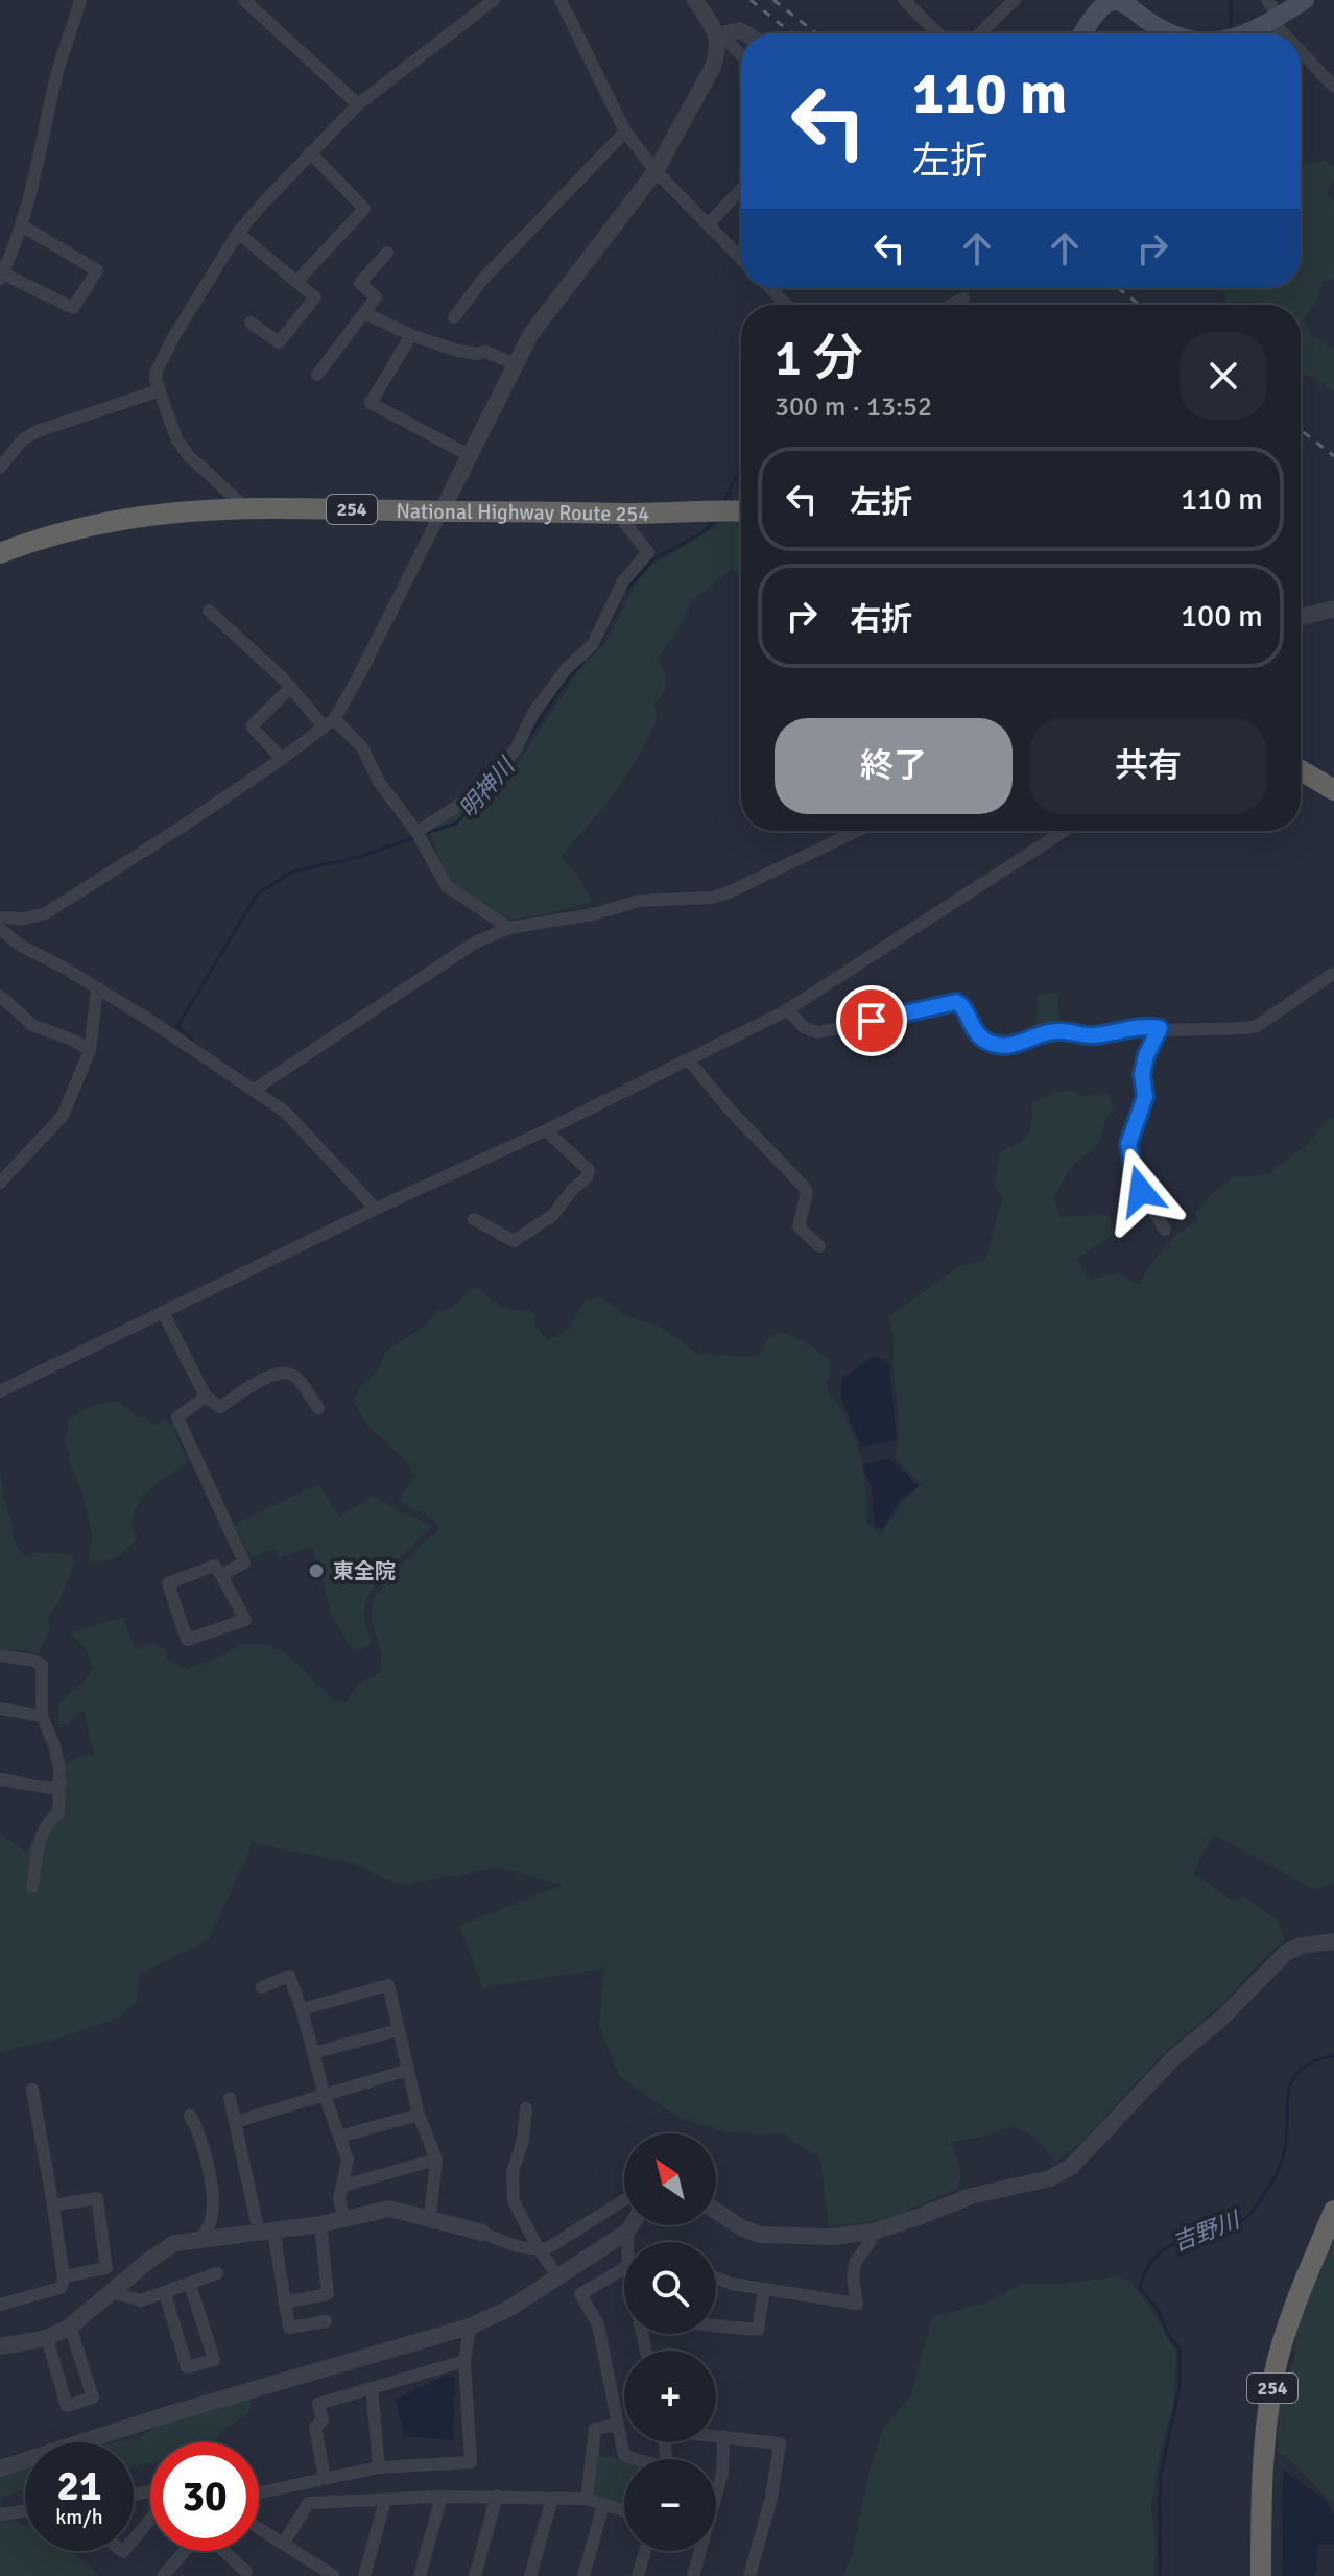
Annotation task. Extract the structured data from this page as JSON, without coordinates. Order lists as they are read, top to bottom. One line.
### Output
{"streets":{"highway":["254","National Highway Route 254"]},"water":["明神川","吉野川"],"places":["東全院"],"north":"top left","page":{"turn":["110 m","左折"],"heading":["1 分","300 m · 13:52"],"list":[{"name":"左折","value":"110 m"},{"name":"右折","value":"100 m"}],"buttons":["終了","共有"],"map_buttons":["+","−"],"speed":"21 km/h","limit":"30"}}
